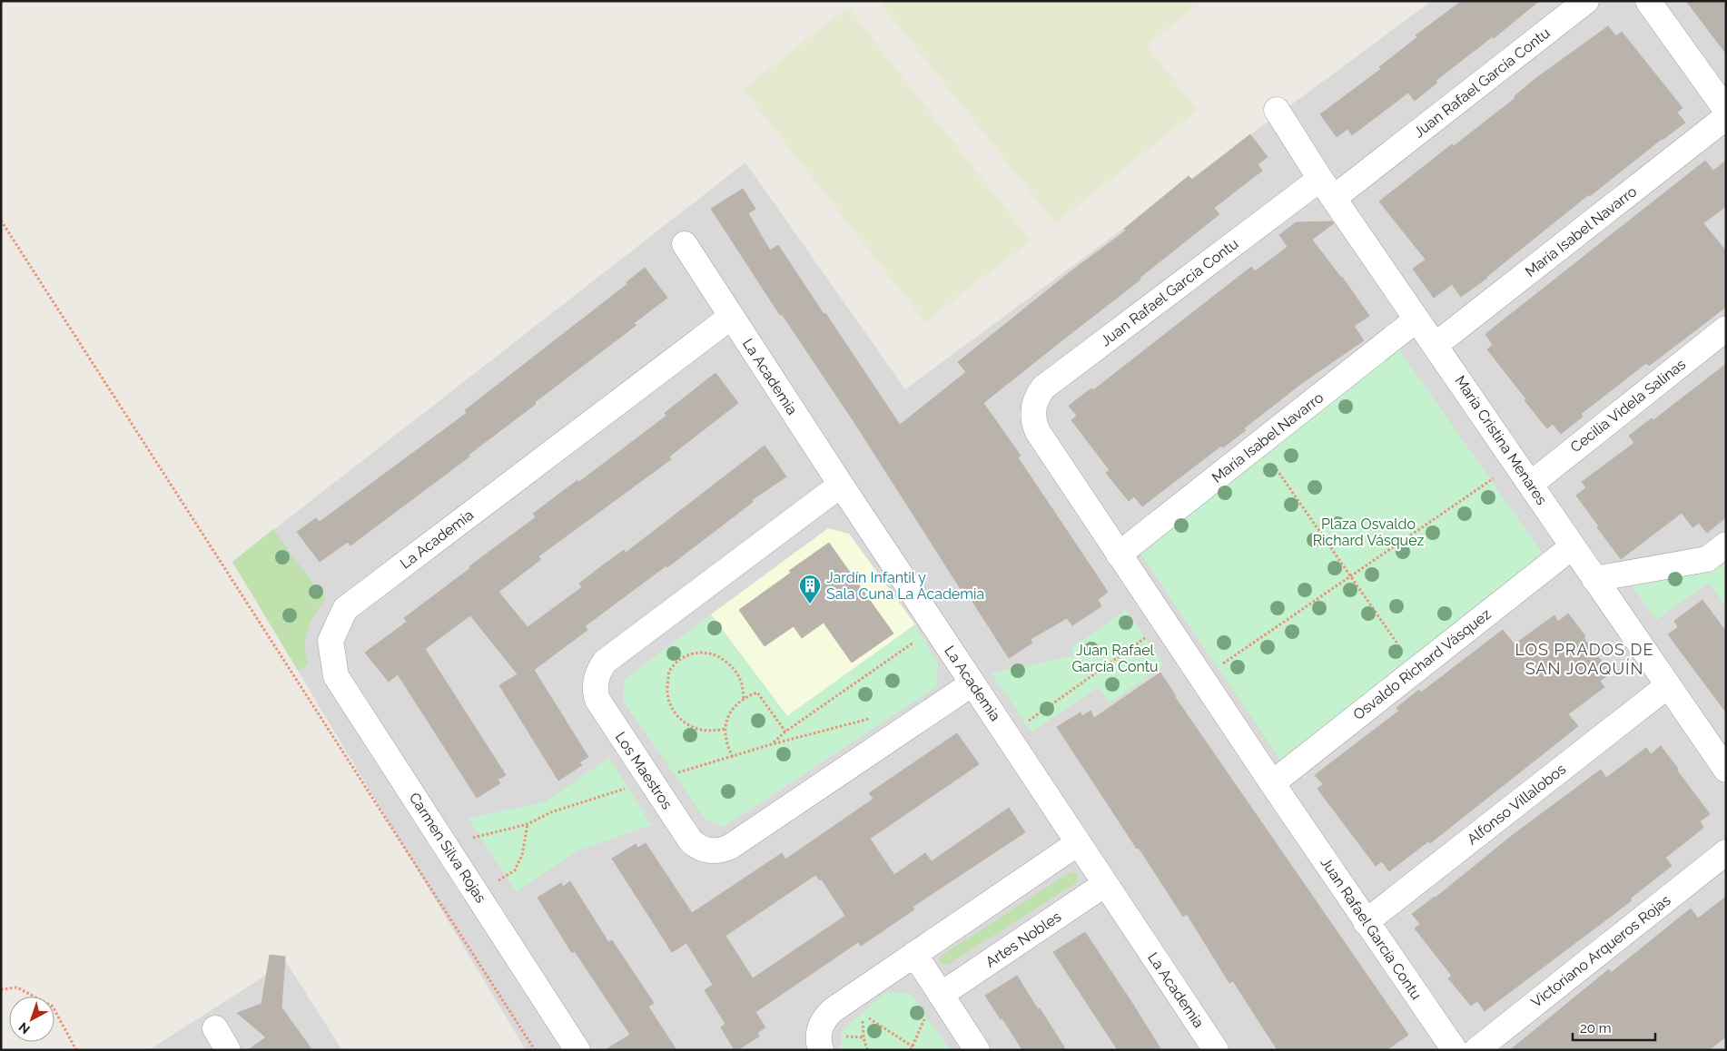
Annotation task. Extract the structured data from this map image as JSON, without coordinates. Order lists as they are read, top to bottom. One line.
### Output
{"streets":{"street":["Juan Rafael García Contu","María Isabel Navarro","La Academia","Cecilia Videla Salinas","María Cristina Menares","Osvaldo Richard Vásquez","Los Maestros","Alfonso Villalobos","Carmen Silva Rojas","Artes Nobles","Victoriano Arqueros Rojas"]},"crossings":[["Juan Rafael García Contu","María Isabel Navarro"],["Juan Rafael García Contu","María Cristina Menares"],["Juan Rafael García Contu","Osvaldo Richard Vásquez"],["Juan Rafael García Contu","Alfonso Villalobos"],["María Isabel Navarro","María Cristina Menares"],["La Academia","Los Maestros"],["La Academia","Carmen Silva Rojas"],["La Academia","Artes Nobles"],["Cecilia Videla Salinas","María Cristina Menares"],["María Cristina Menares","Osvaldo Richard Vásquez"],["María Cristina Menares","Alfonso Villalobos"]],"districts":["LOS PRADOS DE SAN JOAQUÍN"],"parks":["Plaza Osvaldo Richard Vásquez","Juan Rafael García Contu"],"places":{"building":["Jardín Infantil y Sala Cuna La Academia"]},"scale_bar":"20 m","north":"bottom left"}
